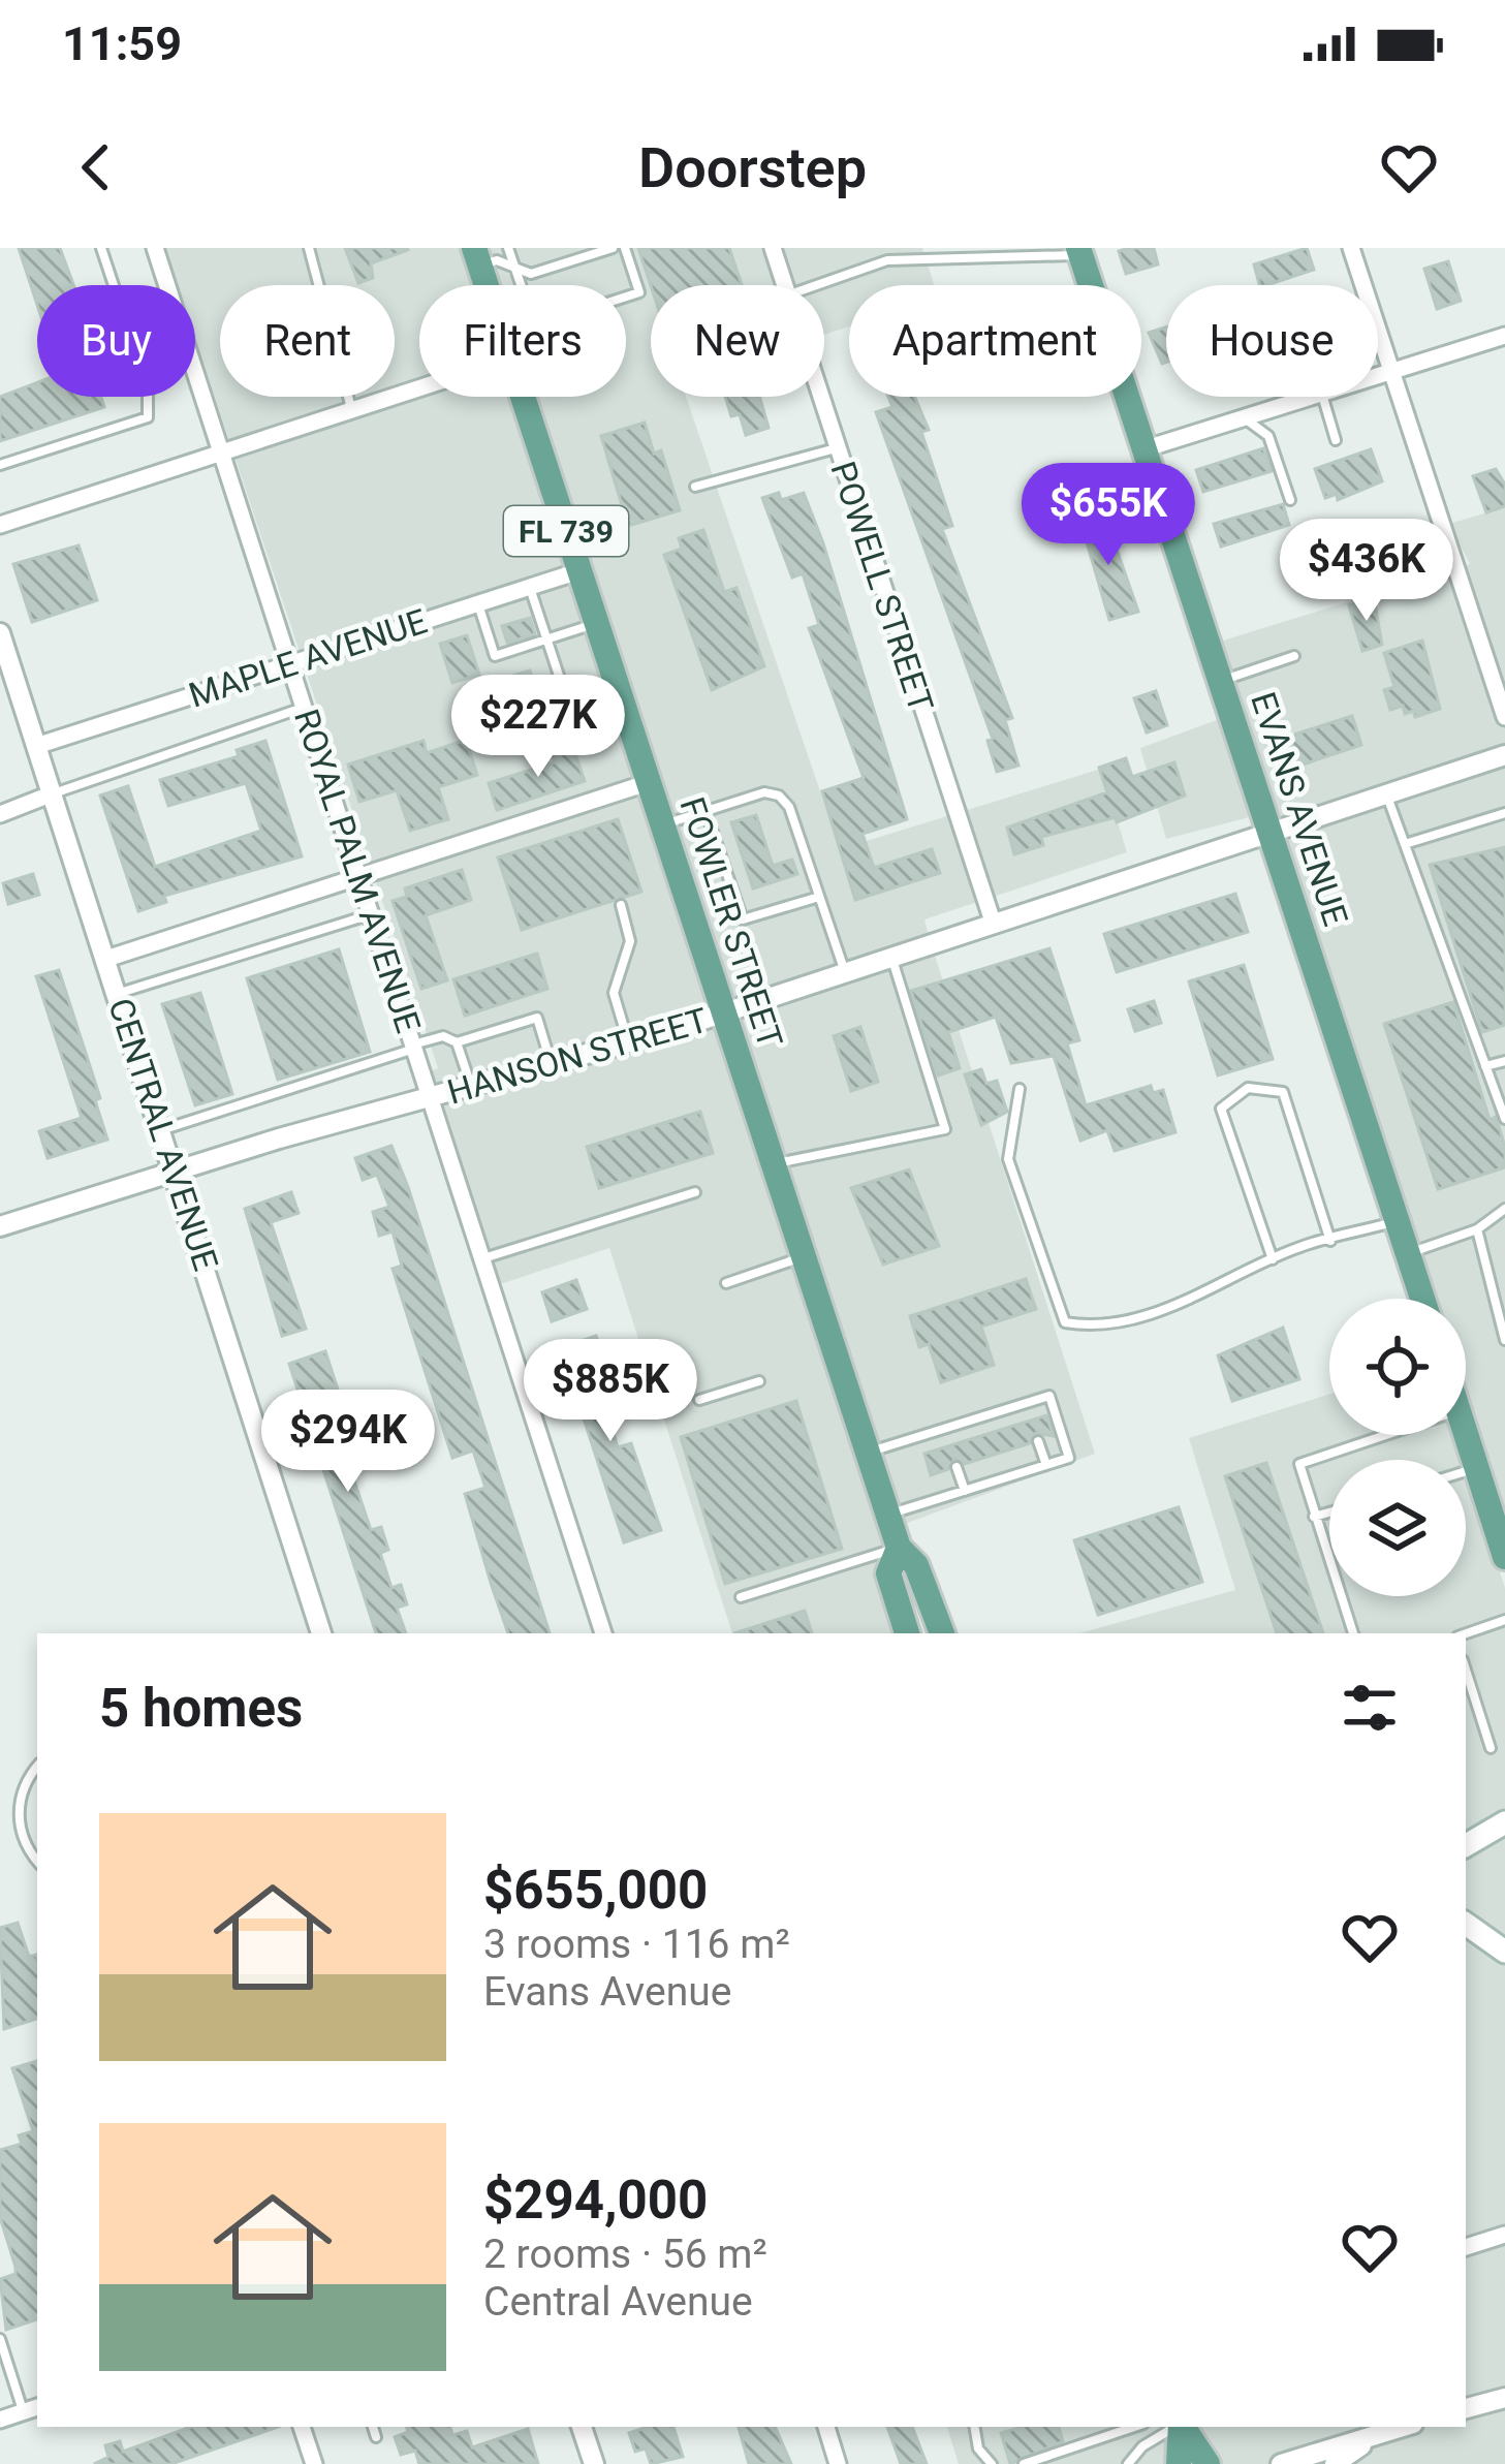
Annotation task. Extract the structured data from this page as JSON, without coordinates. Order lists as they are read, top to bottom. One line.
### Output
{"streets":{"main road":["FL 739","EVANS AVENUE","FOWLER STREET"],"street":["POWELL STREET","MAPLE AVENUE","ROYAL PALM AVENUE","HANSON STREET","CENTRAL AVENUE"]},"crossings":[["POWELL STREET","HANSON STREET"],["MAPLE AVENUE","ROYAL PALM AVENUE"],["MAPLE AVENUE","FOWLER STREET"],["MAPLE AVENUE","CENTRAL AVENUE"],["EVANS AVENUE","HANSON STREET"],["ROYAL PALM AVENUE","HANSON STREET"],["FOWLER STREET","HANSON STREET"],["HANSON STREET","CENTRAL AVENUE"]],"page":{"status":"11:59","header":"Doorstep","chip":["Buy","Rent","Filters","New","Apartment","House"],"price":["$655K","$436K","$227K","$885K","$294K"],"heading":"5 homes","list":[{"name":"$655,000","note":"3 rooms · 116 m² · Evans Avenue"},{"name":"$294,000","note":"2 rooms · 56 m² · Central Avenue"}]}}
